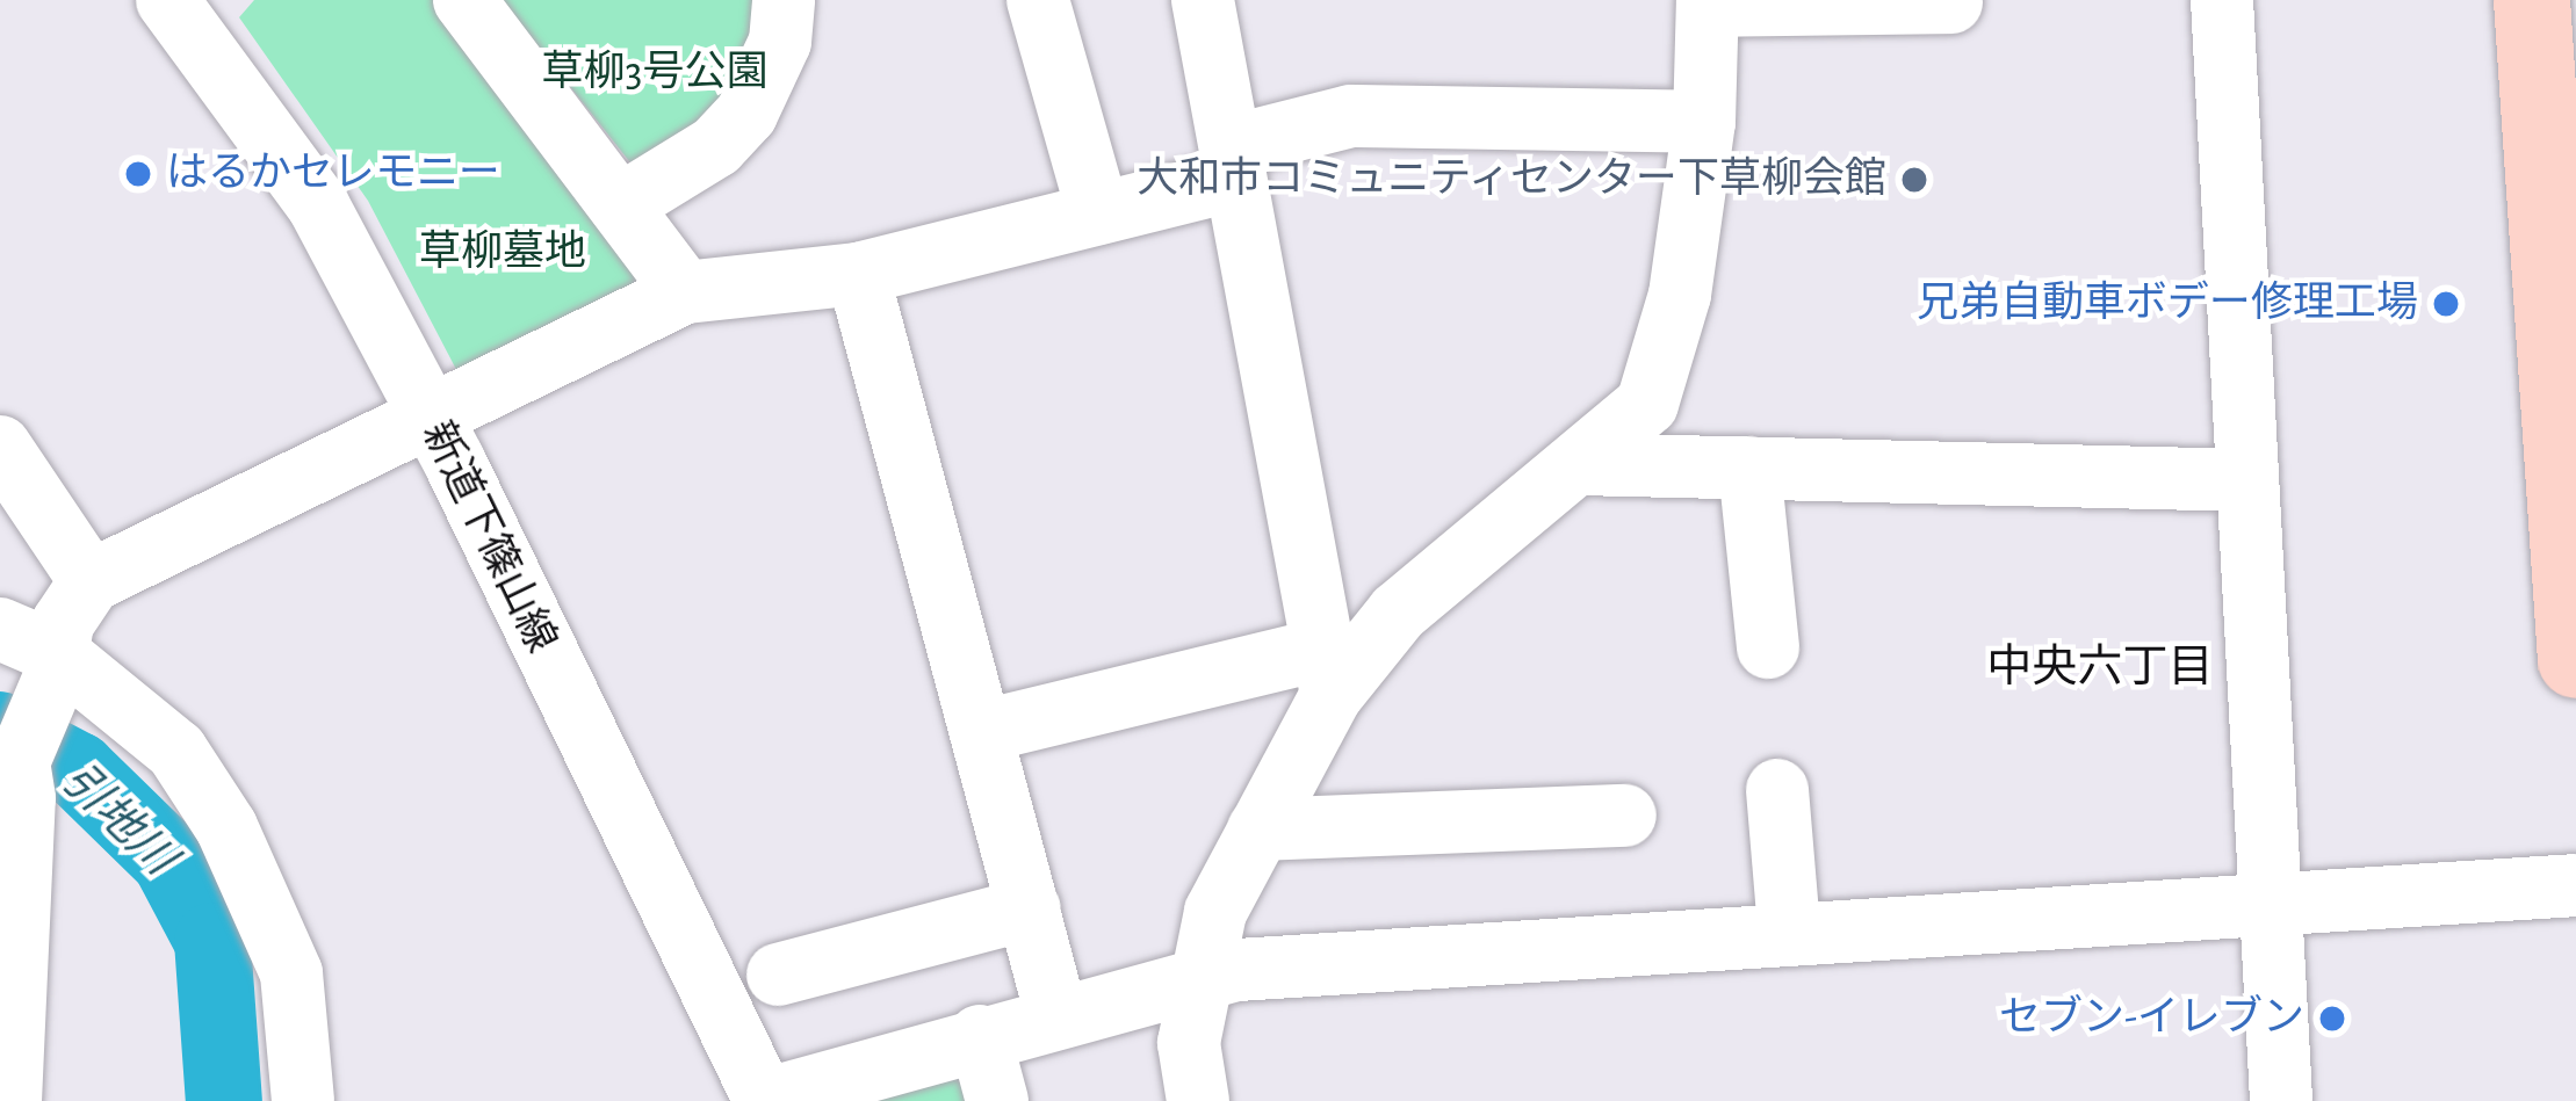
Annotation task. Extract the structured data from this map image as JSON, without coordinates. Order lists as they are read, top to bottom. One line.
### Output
{"streets":{"street":["新道下篠山線"]},"districts":["中央六丁目"],"water":["引地川"],"parks":["草柳3号公園","草柳墓地"],"places":["はるかセレモニー","大和市コミュニティセンター下草柳会館","兄弟自動車ボデー修理工場","セブン-イレブン"]}
